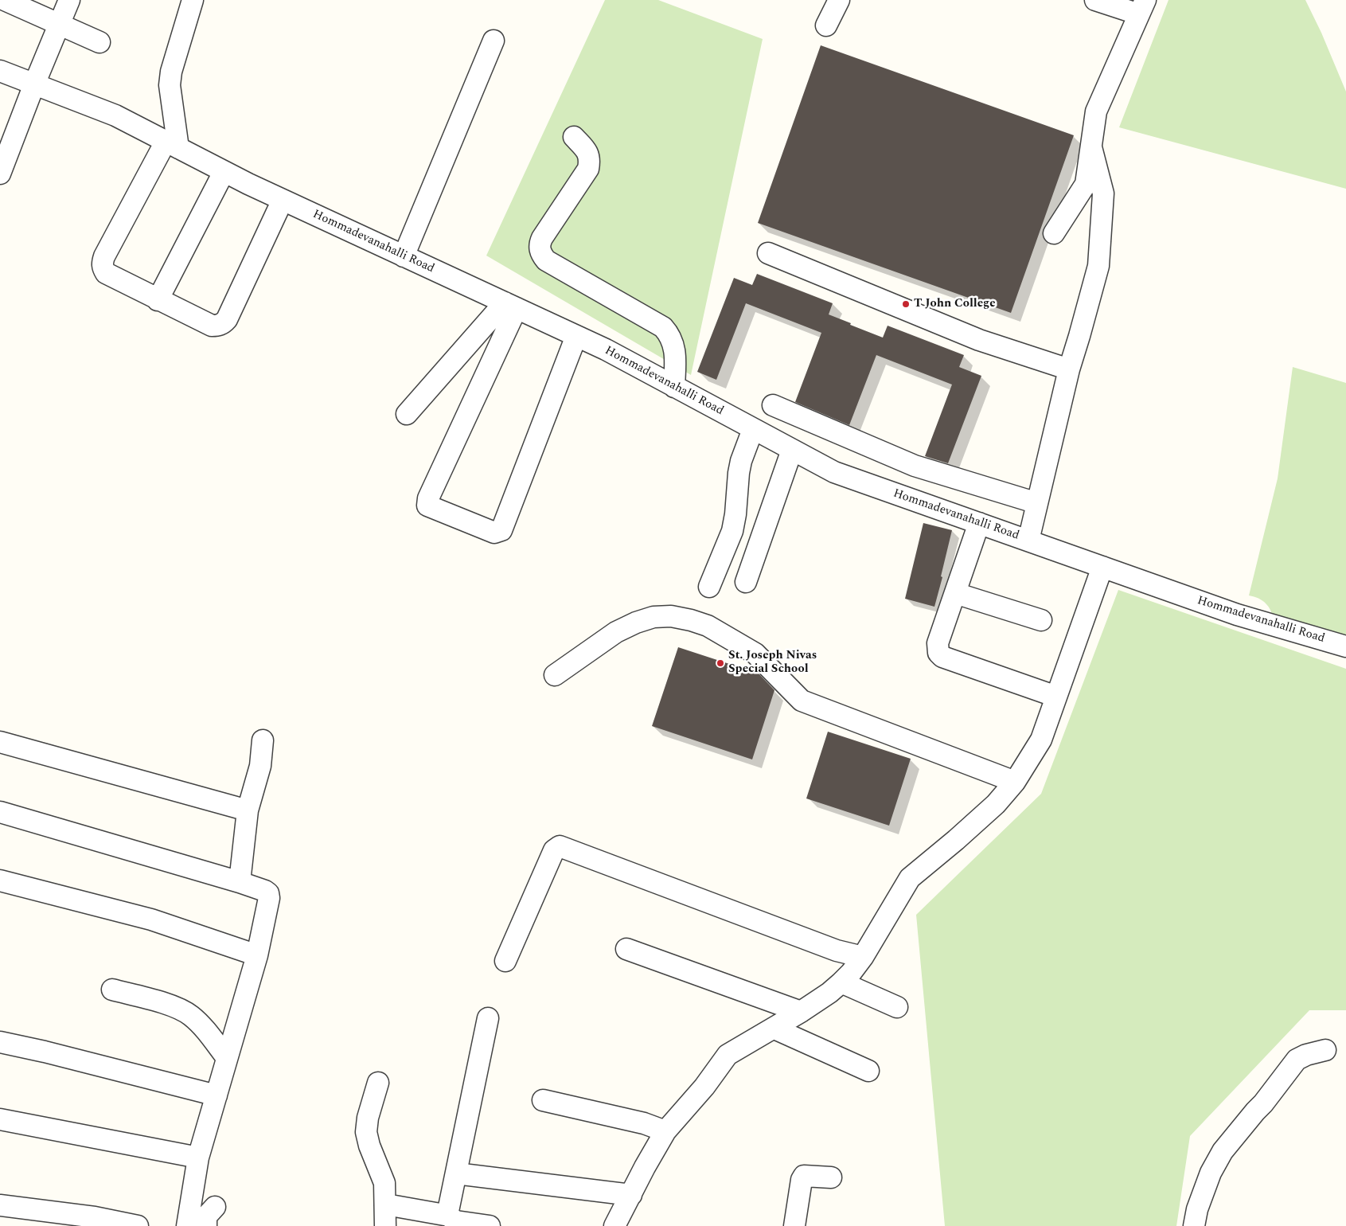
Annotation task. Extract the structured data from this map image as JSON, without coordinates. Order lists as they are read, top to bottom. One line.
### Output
{"streets":{"street":["Hommadevanahalli Road"]},"places":["T John College","St. Joseph Nivas Special School"]}
